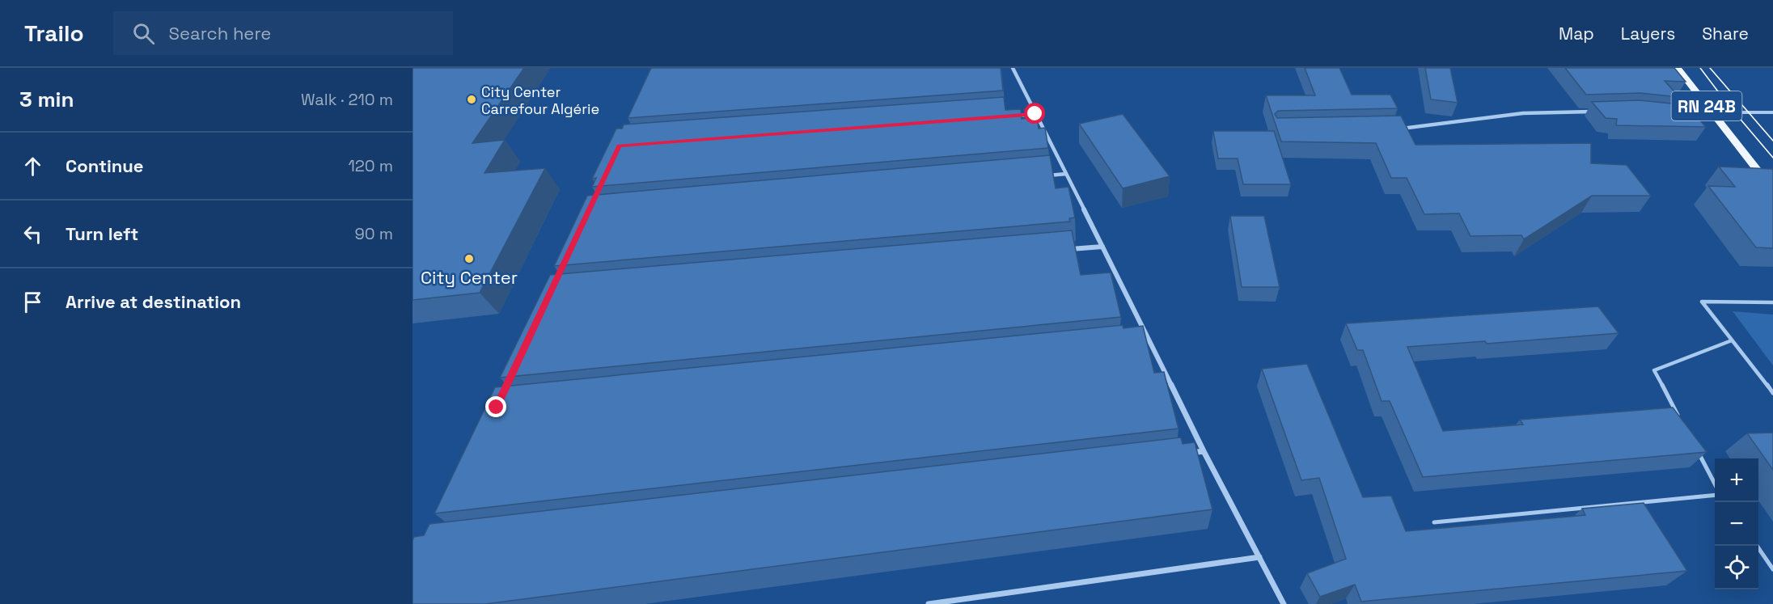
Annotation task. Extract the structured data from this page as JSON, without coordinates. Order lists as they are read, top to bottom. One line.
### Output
{"streets":{"main road":["RN 24B"]},"places":["City Center Carrefour Algérie","City Center"],"page":{"header":"Trailo","search":"Search here","nav":["Map","Layers","Share"],"heading":["3 min","Walk · 210 m"],"list":[["Continue","120 m"],["Turn left","90 m"],"Arrive at destination"],"map_buttons":["+","−"]}}
